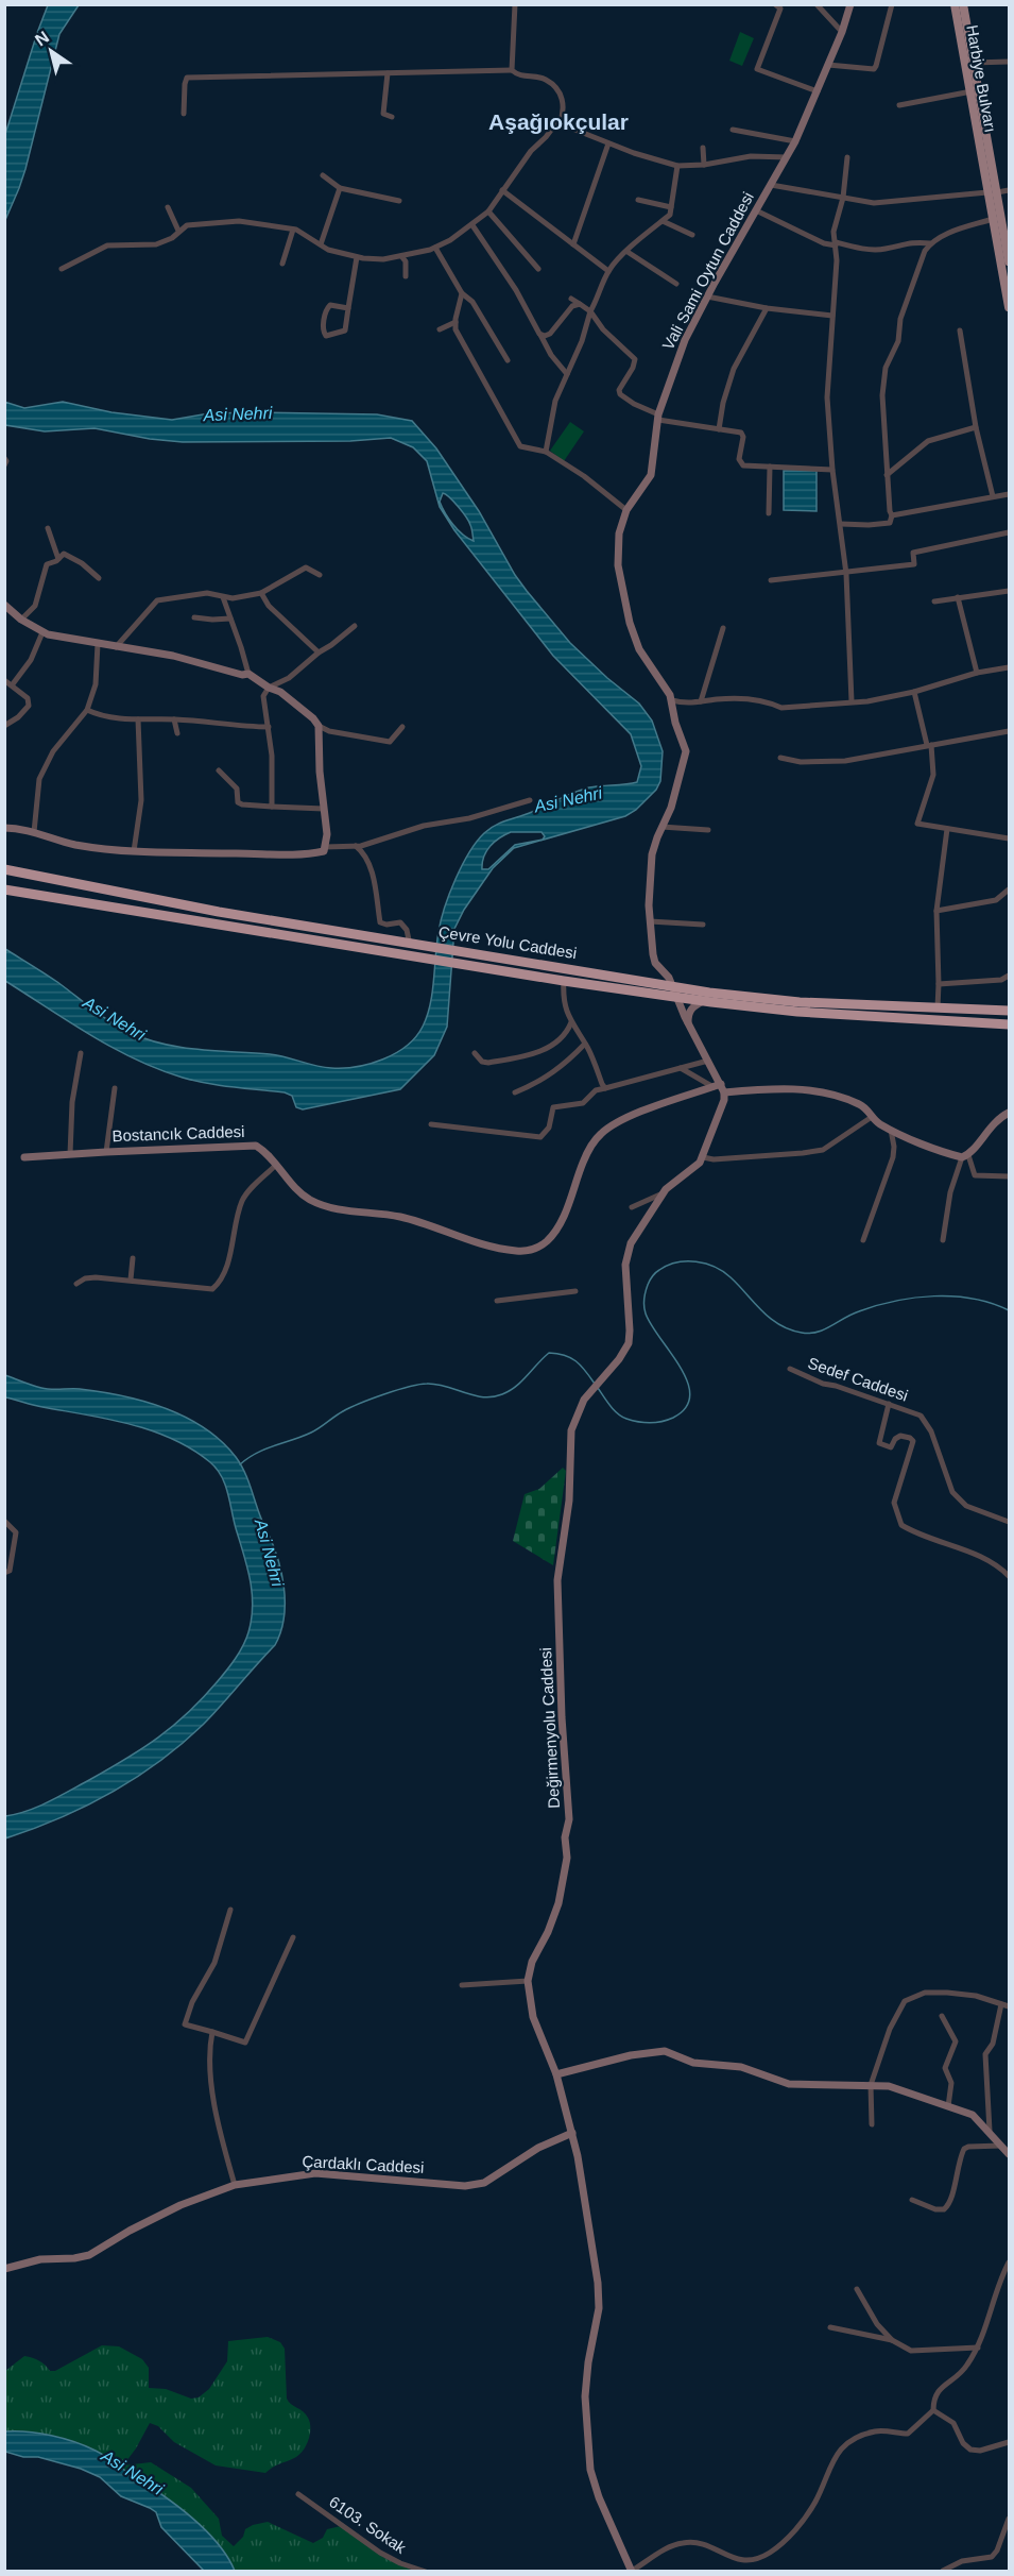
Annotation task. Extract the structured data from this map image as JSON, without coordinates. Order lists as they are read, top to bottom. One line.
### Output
{"streets":{"highway":["Çevre Yolu Caddesi"],"main road":["Harbiye Bulvarı"],"street":["Vali Sami Oytun Caddesi","Bostancık Caddesi","Sedef Caddesi","Değirmenyolu Caddesi","Çardaklı Caddesi","6103. Sokak"]},"crossings":[["Vali Sami Oytun Caddesi","Çevre Yolu Caddesi"],["Bostancık Caddesi","Değirmenyolu Caddesi"],["Değirmenyolu Caddesi","Çardaklı Caddesi"]],"districts":["Aşağıokçular"],"water":["Asi Nehri"],"north":"top left"}
